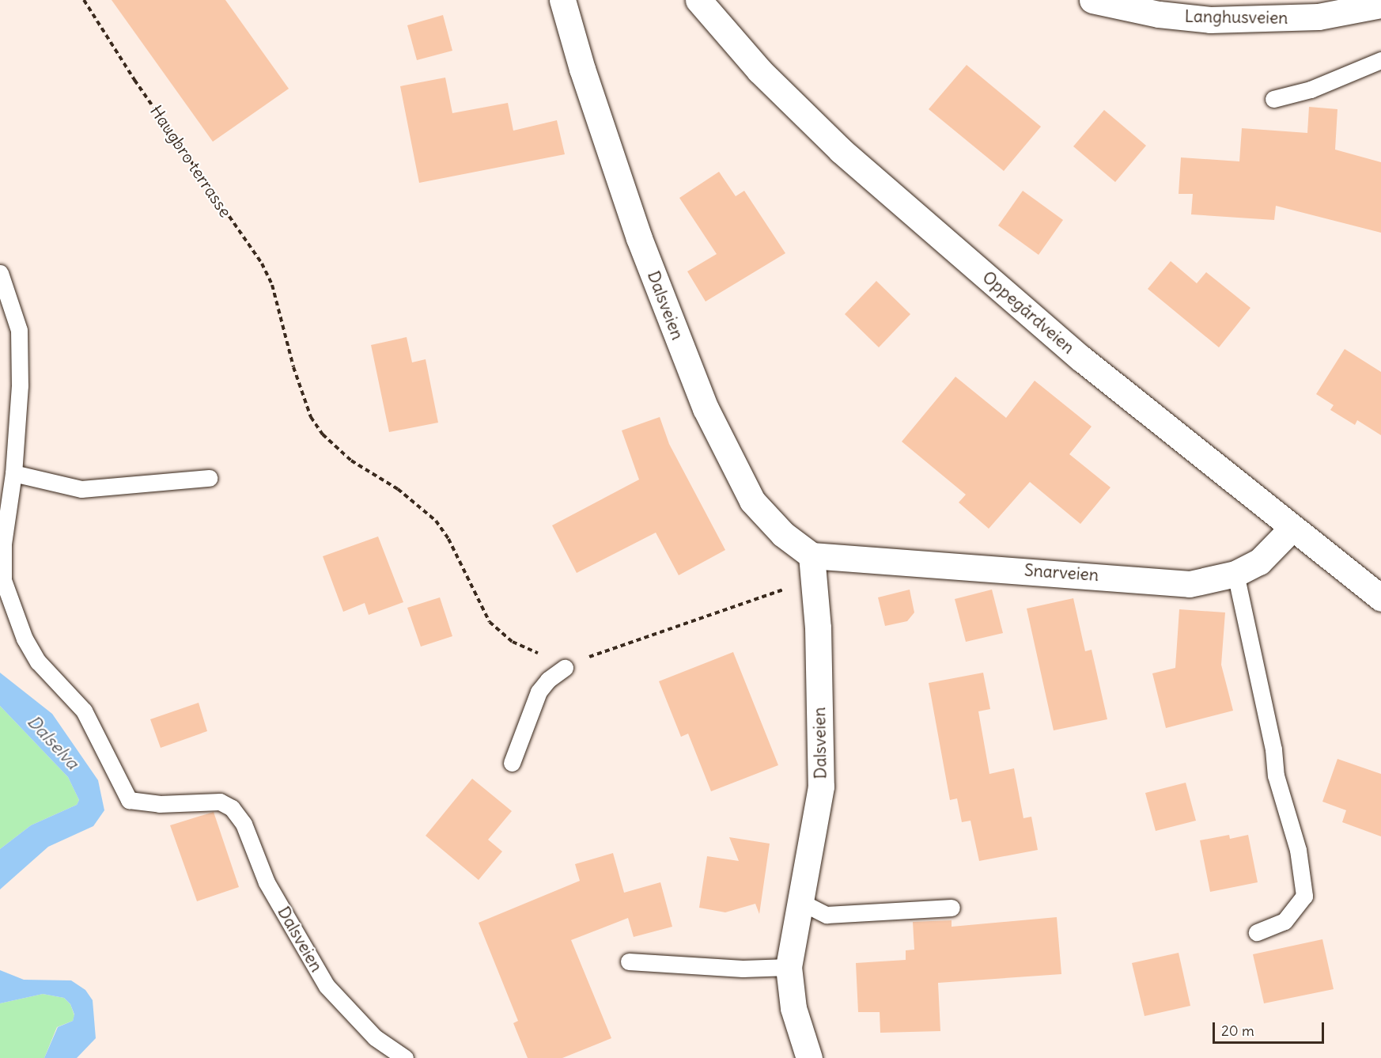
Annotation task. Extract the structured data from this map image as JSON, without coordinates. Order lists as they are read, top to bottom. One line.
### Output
{"streets":{"street":["Langhusveien","Dalsveien","Oppegårdveien","Snarveien"],"path":["Haugbro terrasse"]},"crossings":[["Dalsveien","Snarveien"],["Oppegårdveien","Snarveien"]],"water":["Dalselva"],"scale_bar":"20 m"}
